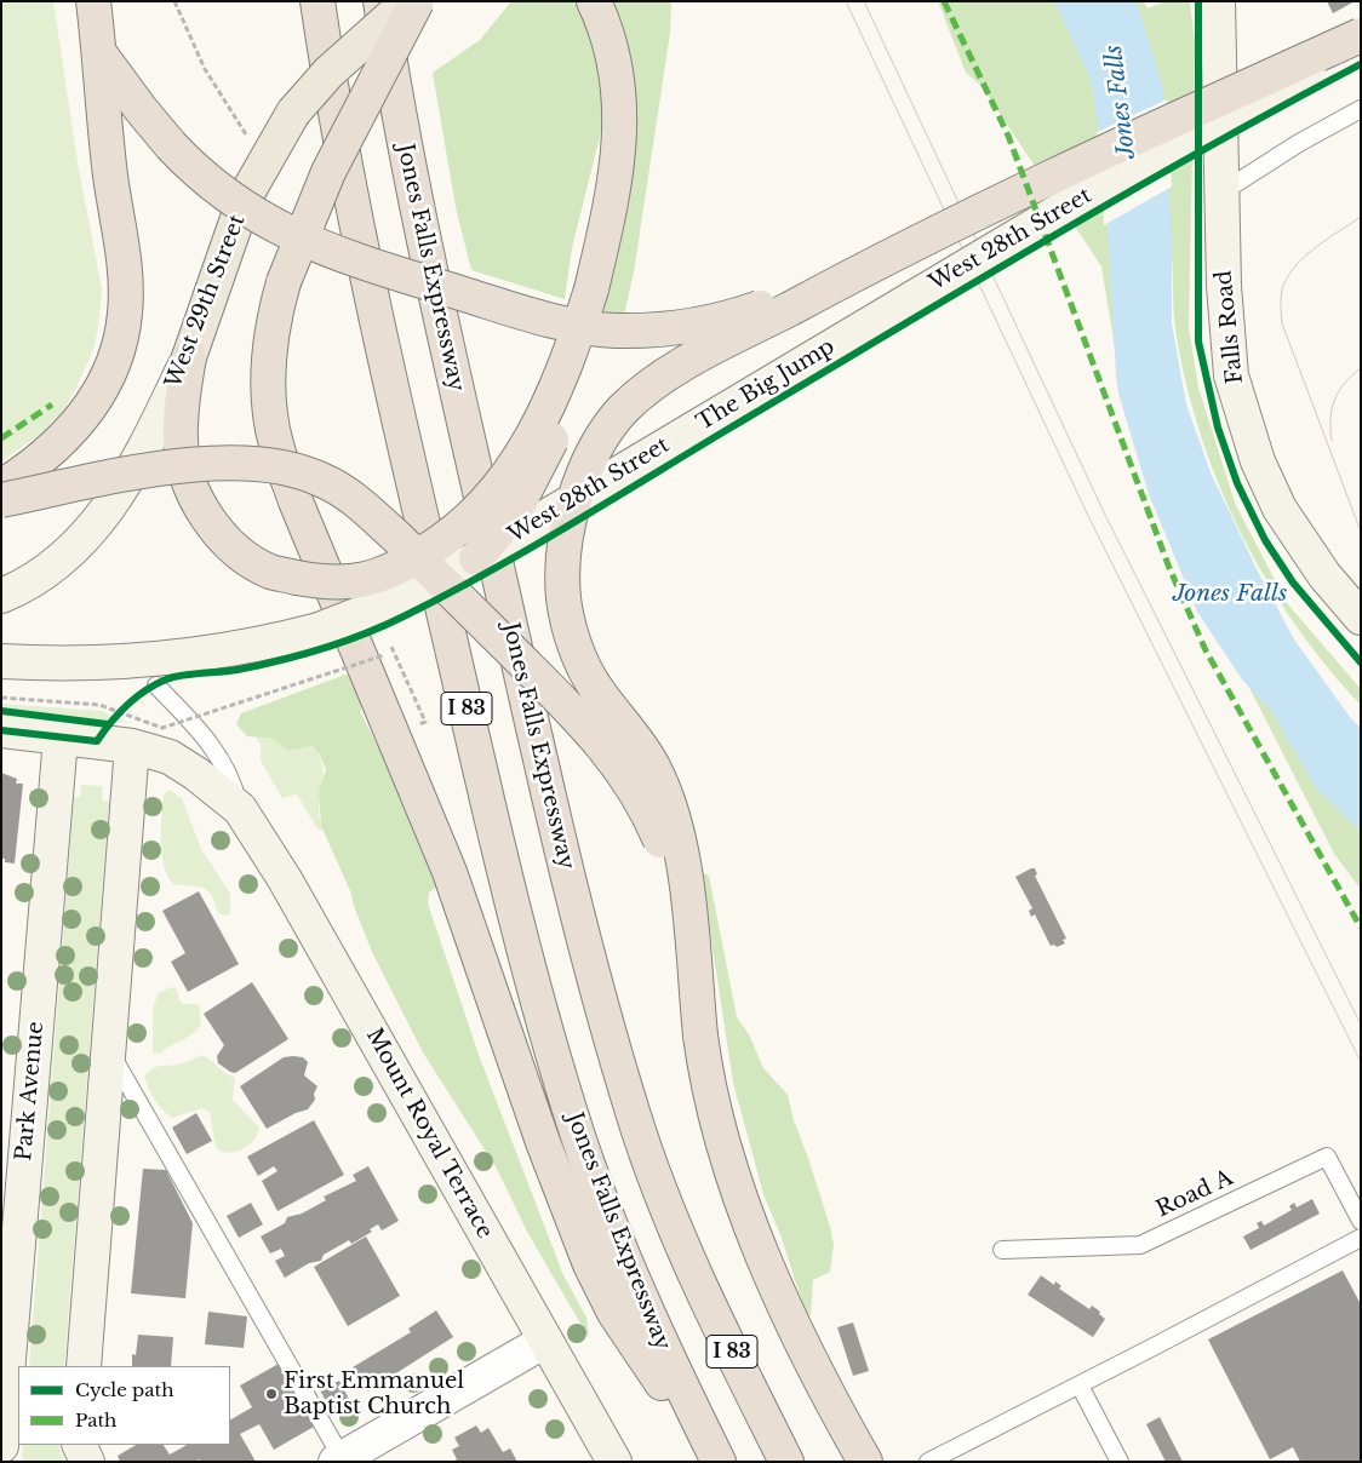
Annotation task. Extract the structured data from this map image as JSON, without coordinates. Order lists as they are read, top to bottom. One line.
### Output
{"streets":{"highway":["Jones Falls Expressway","I 83"],"main road":["West 28th Street","West 29th Street","Falls Road","Park Avenue","Mount Royal Terrace"],"lane":["Road A"],"cycle path":["The Big Jump"]},"crossings":[["Park Avenue","Mount Royal Terrace"]],"water":["Jones Falls"],"places":["First Emmanuel Baptist Church"],"legend":["Cycle path","Path"]}
